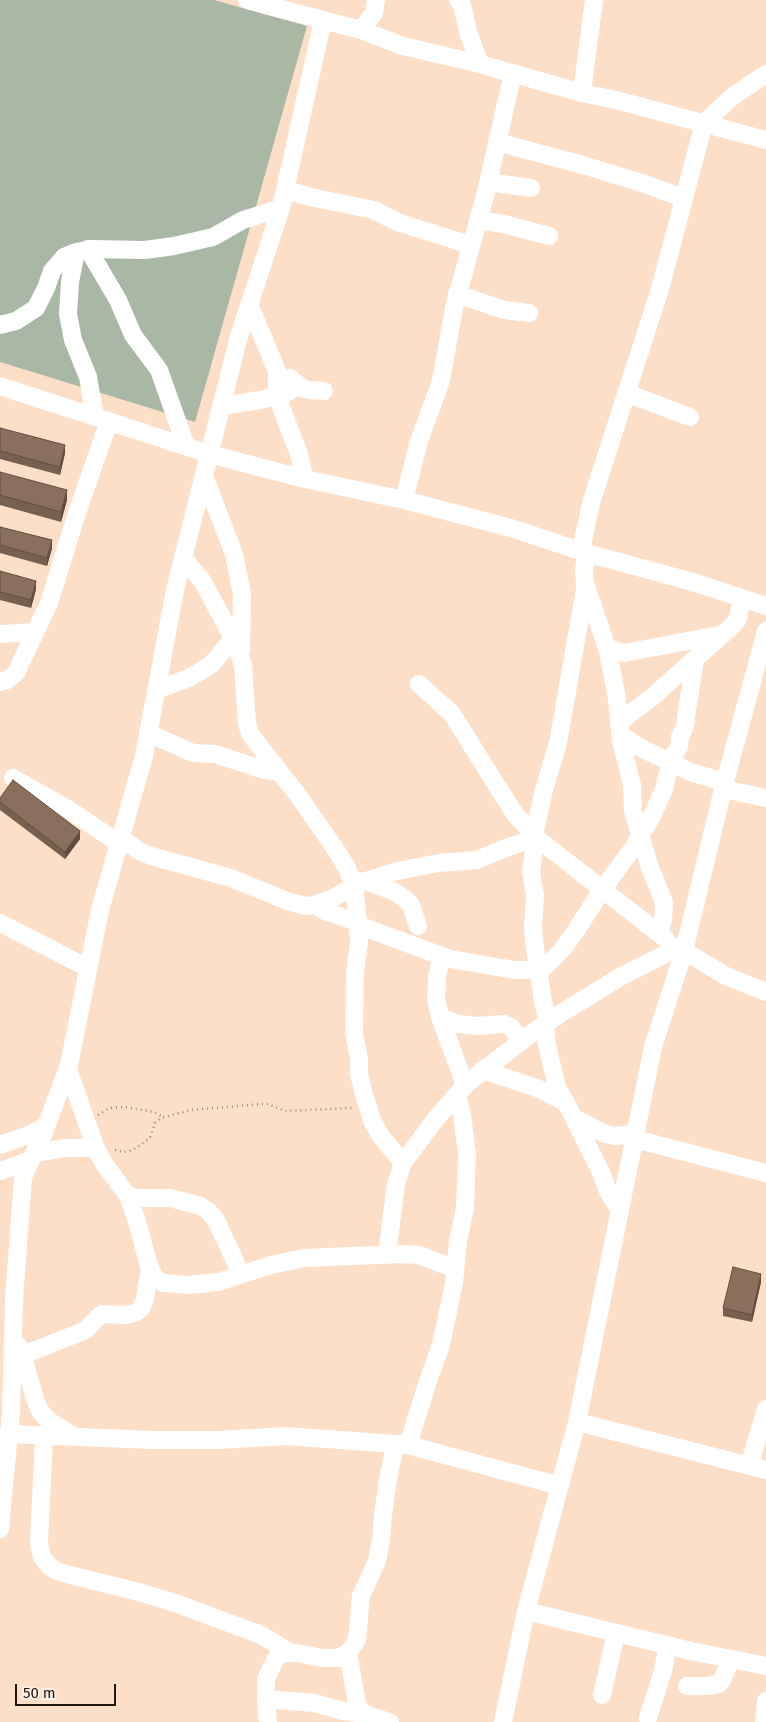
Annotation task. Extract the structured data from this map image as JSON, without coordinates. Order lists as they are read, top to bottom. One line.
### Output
{"scale_bar":"50 m"}
